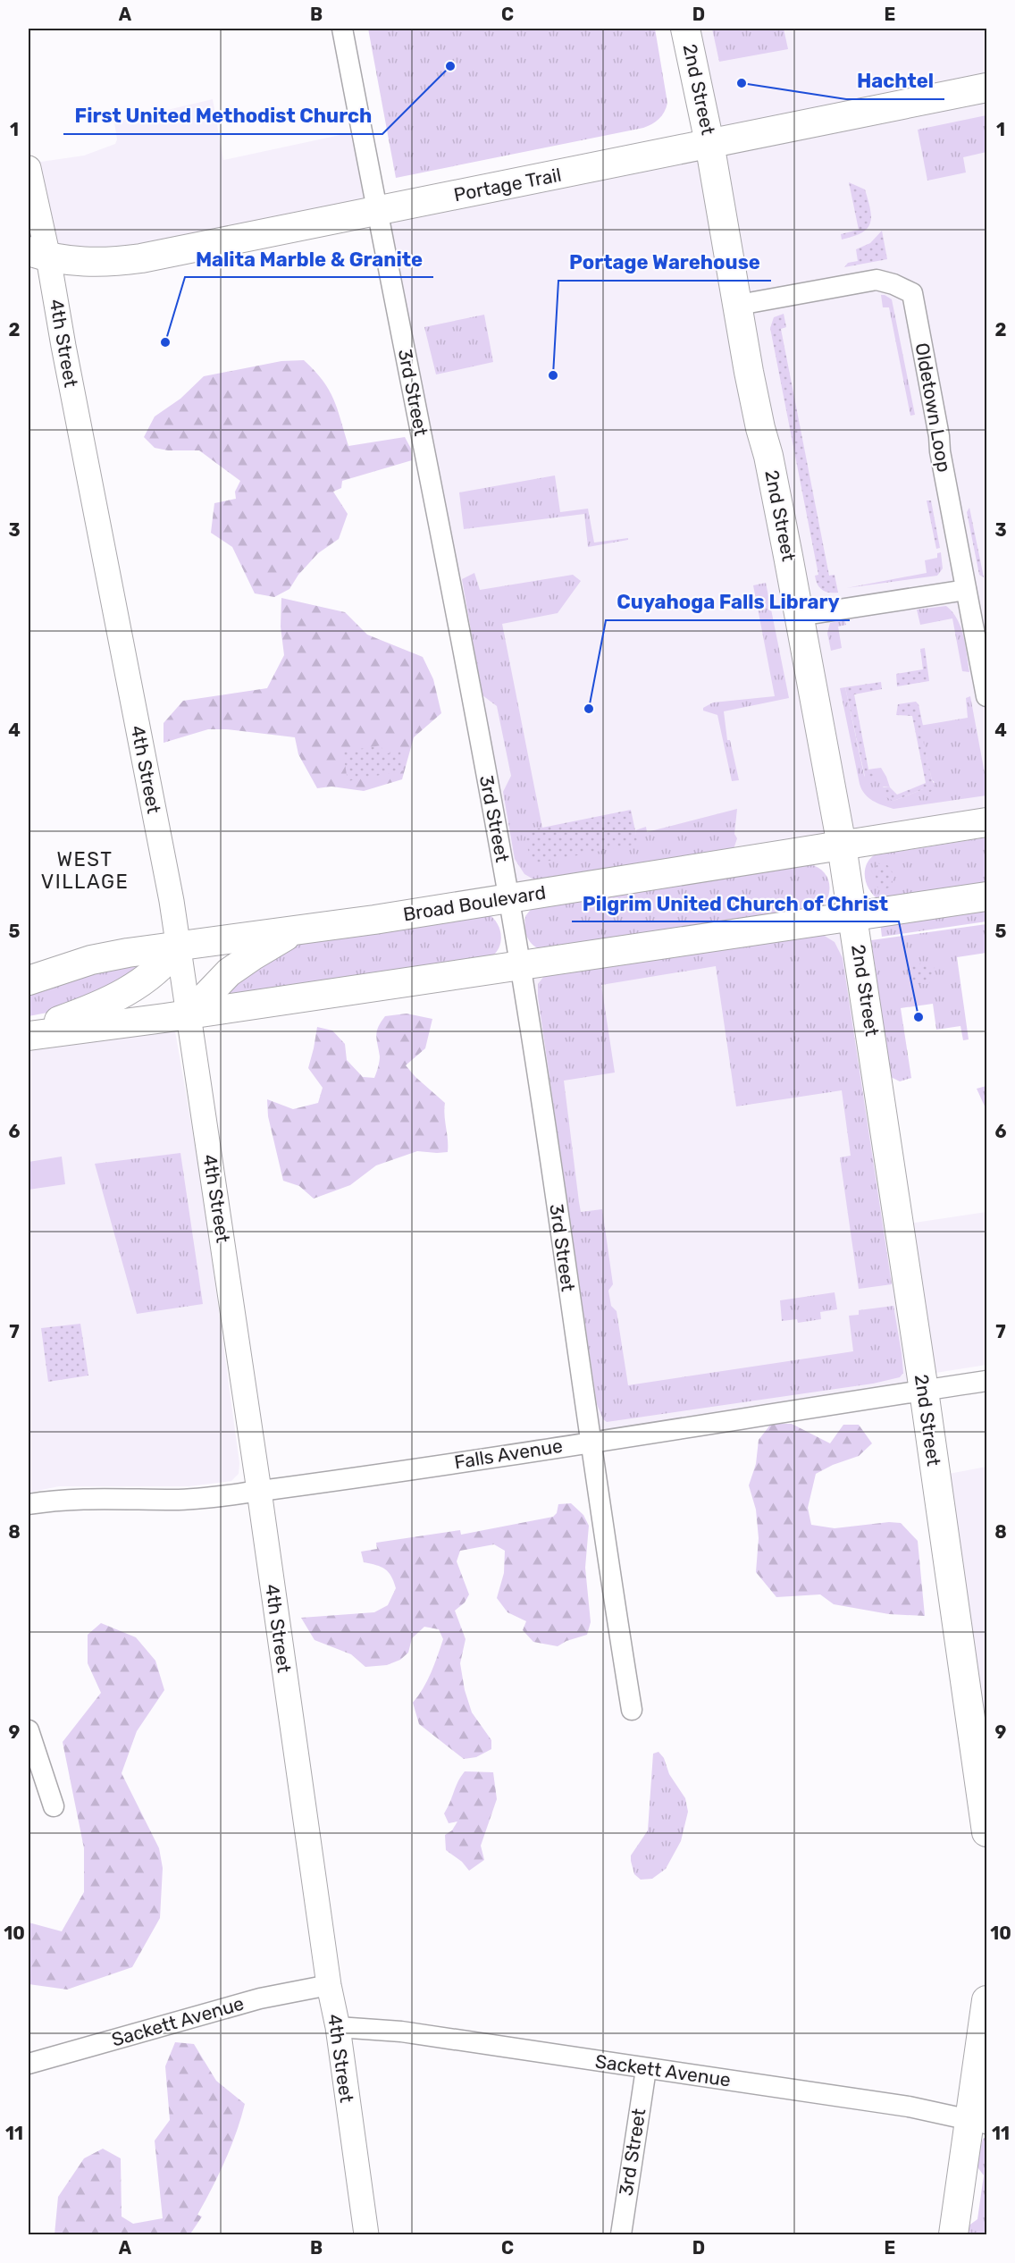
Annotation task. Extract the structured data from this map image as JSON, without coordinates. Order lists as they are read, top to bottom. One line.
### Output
{"streets":{"main road":["2nd Street","Portage Trail","Broad Boulevard"],"street":["4th Street","3rd Street","Oldetown Loop","Falls Avenue","Sackett Avenue"]},"crossings":[["2nd Street","Portage Trail"],["2nd Street","Oldetown Loop"],["2nd Street","Broad Boulevard"],["2nd Street","Falls Avenue"],["Portage Trail","4th Street"],["Portage Trail","3rd Street"],["4th Street","Broad Boulevard"],["4th Street","Falls Avenue"],["4th Street","Sackett Avenue"],["3rd Street","Broad Boulevard"],["3rd Street","Falls Avenue"],["3rd Street","Sackett Avenue"]],"districts":["WEST VILLAGE"],"places":["First United Methodist Church","Hachtel","Malita Marble & Granite","Portage Warehouse","Cuyahoga Falls Library","Pilgrim United Church of Christ"],"grid":{"columns":["A","B","C","D","E"],"rows":["1","2","3","4","5","6","7","8","9","10","11"]}}
